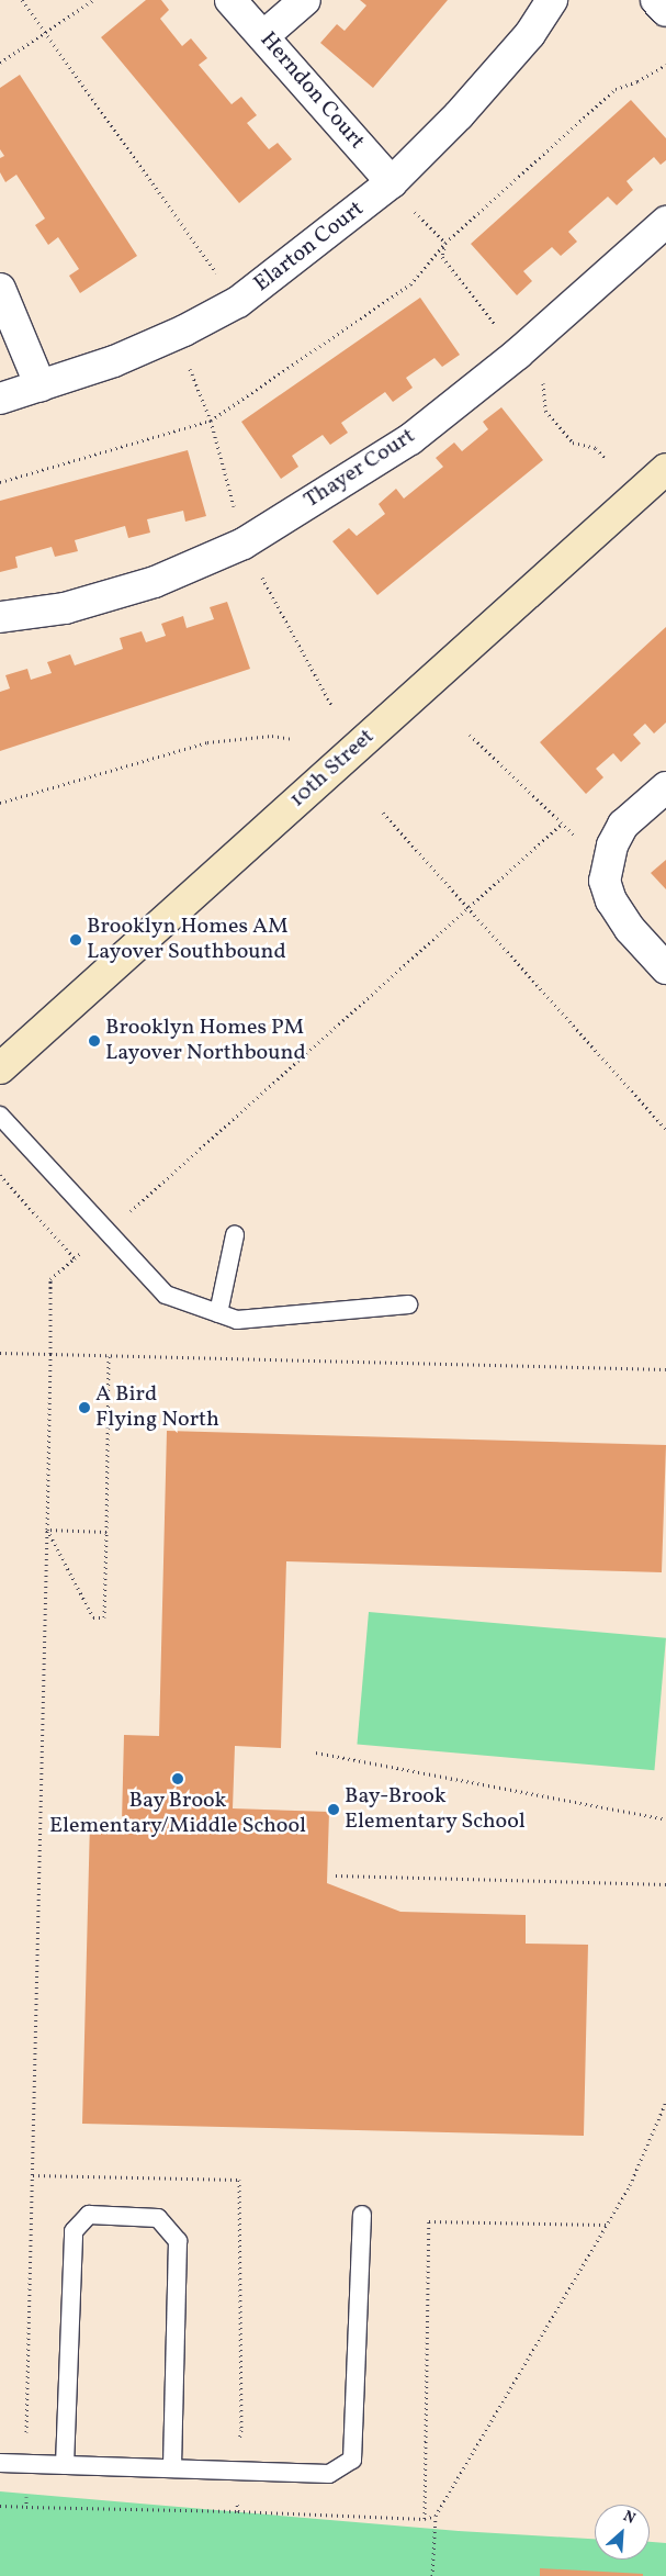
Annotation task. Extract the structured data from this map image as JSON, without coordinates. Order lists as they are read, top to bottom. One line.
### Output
{"streets":{"street":["Herndon Court","Elarton Court","Thayer Court","10th Street"]},"crossings":[["Herndon Court","Elarton Court"]],"places":["Brooklyn Homes AM Layover Southbound","Brooklyn Homes PM Layover Northbound","A Bird Flying North","Bay Brook Elementary/Middle School","Bay-Brook Elementary School"],"north":"top right"}
